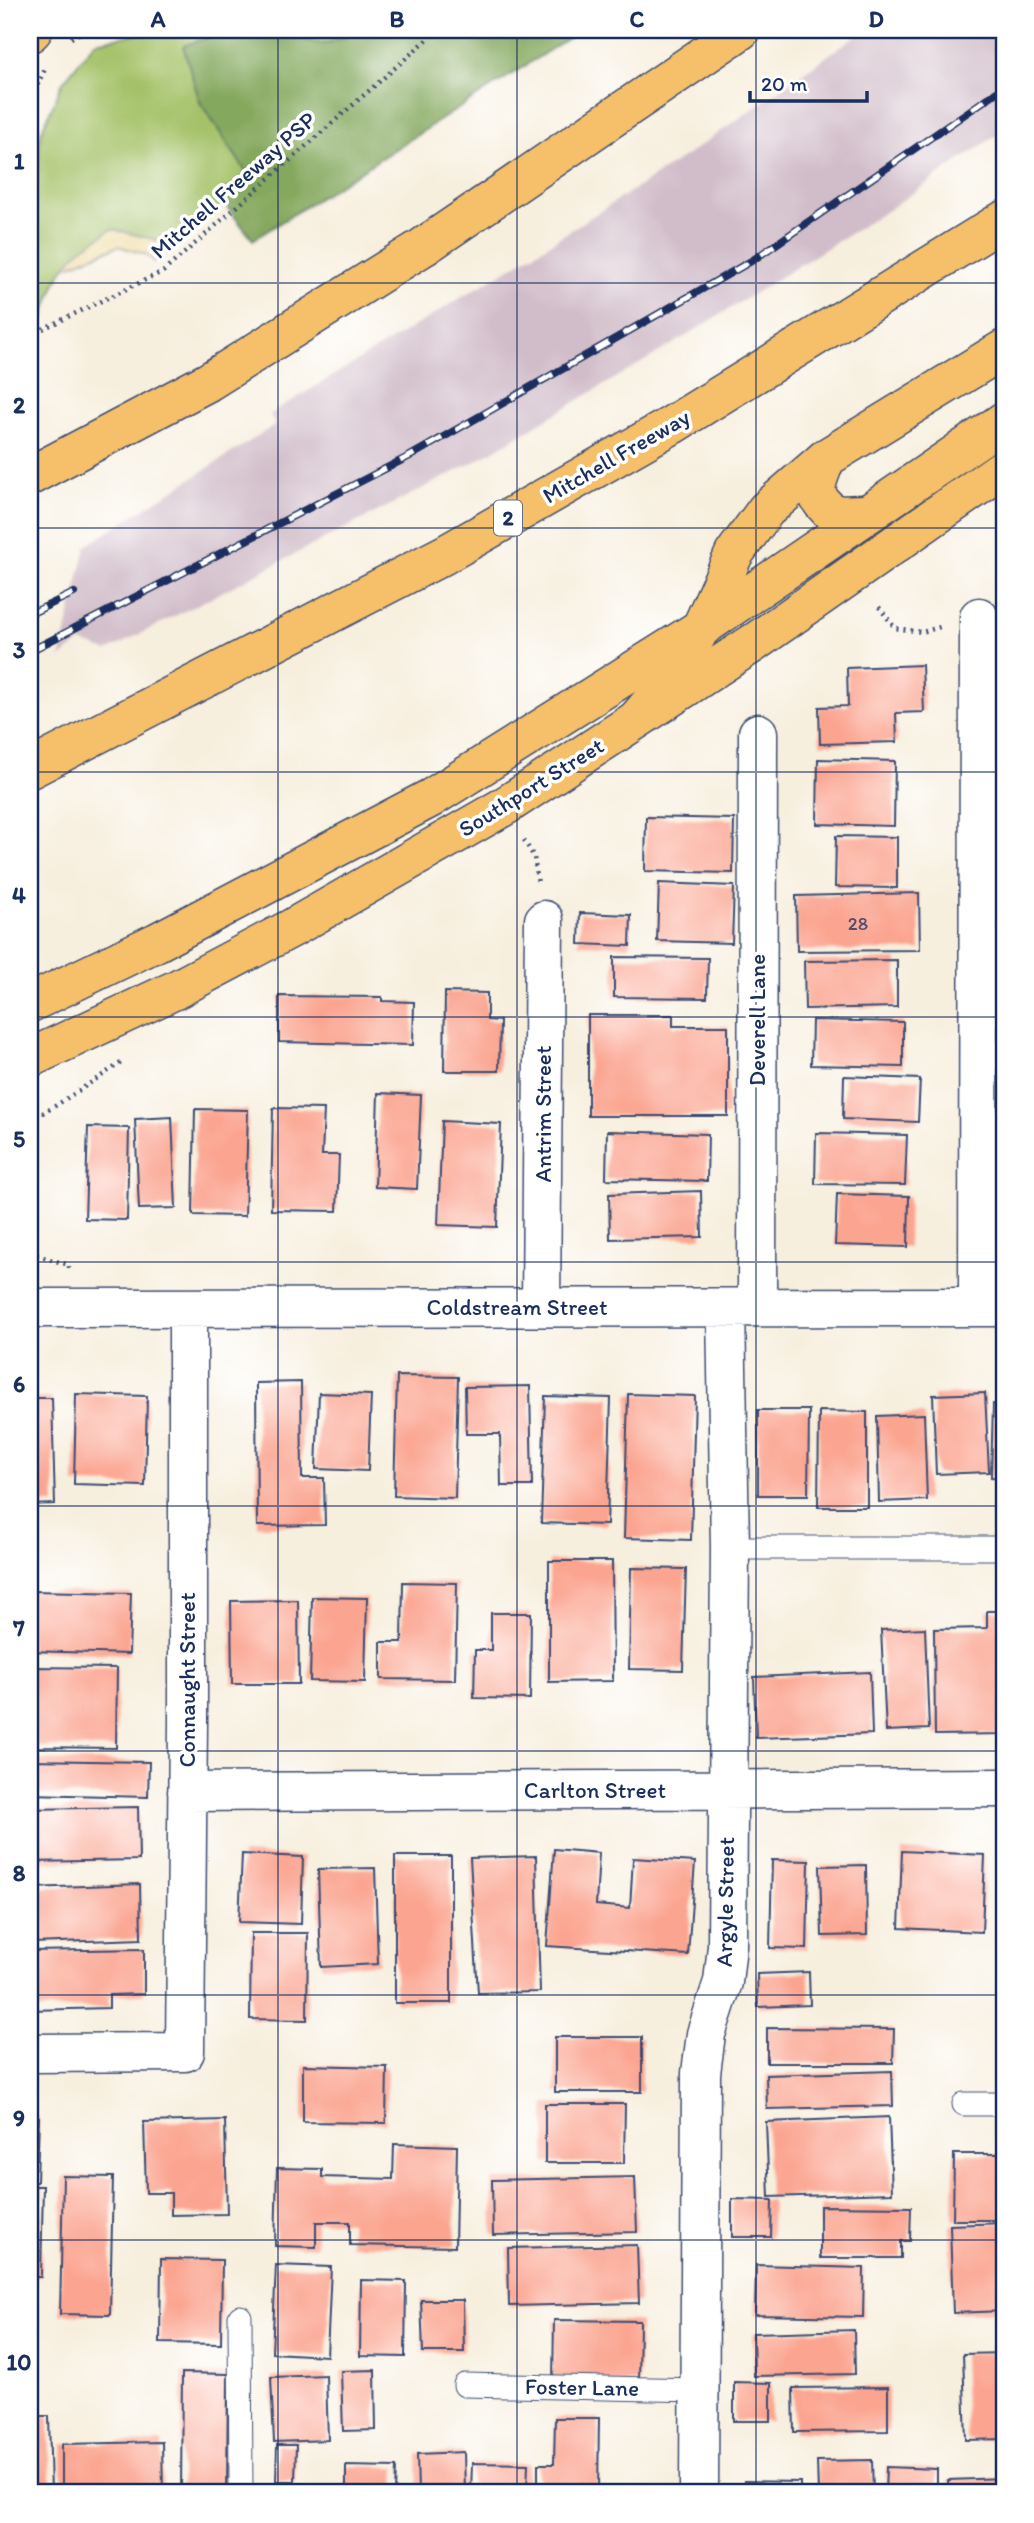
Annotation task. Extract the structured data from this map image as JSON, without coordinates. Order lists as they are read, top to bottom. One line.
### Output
{"streets":{"main road":["Mitchell Freeway","2","Southport Street"],"street":["Deverell Lane","Antrim Street","Coldstream Street","Connaught Street","Carlton Street","Argyle Street"],"lane":["Foster Lane"],"path":["Mitchell Freeway PSP"]},"crossings":[["Deverell Lane","Coldstream Street"],["Deverell Lane","Argyle Street"],["Antrim Street","Coldstream Street"],["Coldstream Street","Connaught Street"],["Coldstream Street","Argyle Street"],["Connaught Street","Carlton Street"],["Carlton Street","Argyle Street"],["Argyle Street","Foster Lane"]],"house_numbers":["28"],"scale_bar":"20 m","grid":{"columns":["A","B","C","D"],"rows":["1","2","3","4","5","6","7","8","9","10"]}}
